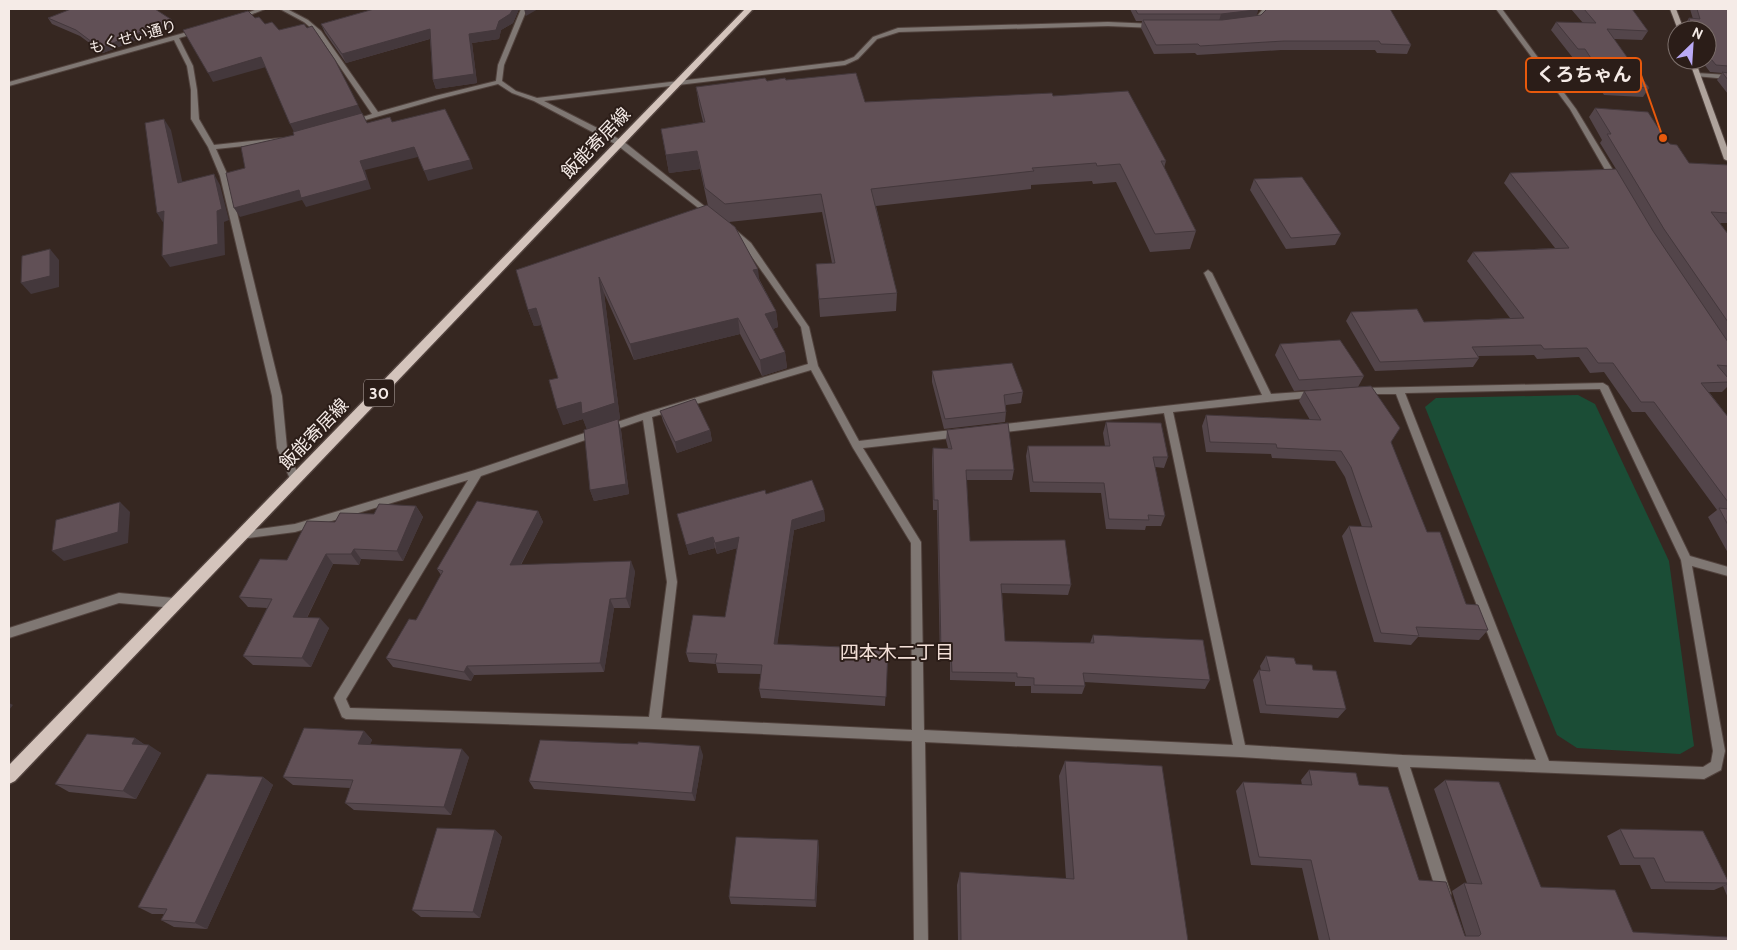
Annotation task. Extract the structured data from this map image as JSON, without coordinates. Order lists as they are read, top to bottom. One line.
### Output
{"streets":{"main road":["飯能寄居線","30"],"street":["もくせい通り"]},"districts":["四本木二丁目"],"places":["くろちゃん"],"north":"top right"}
